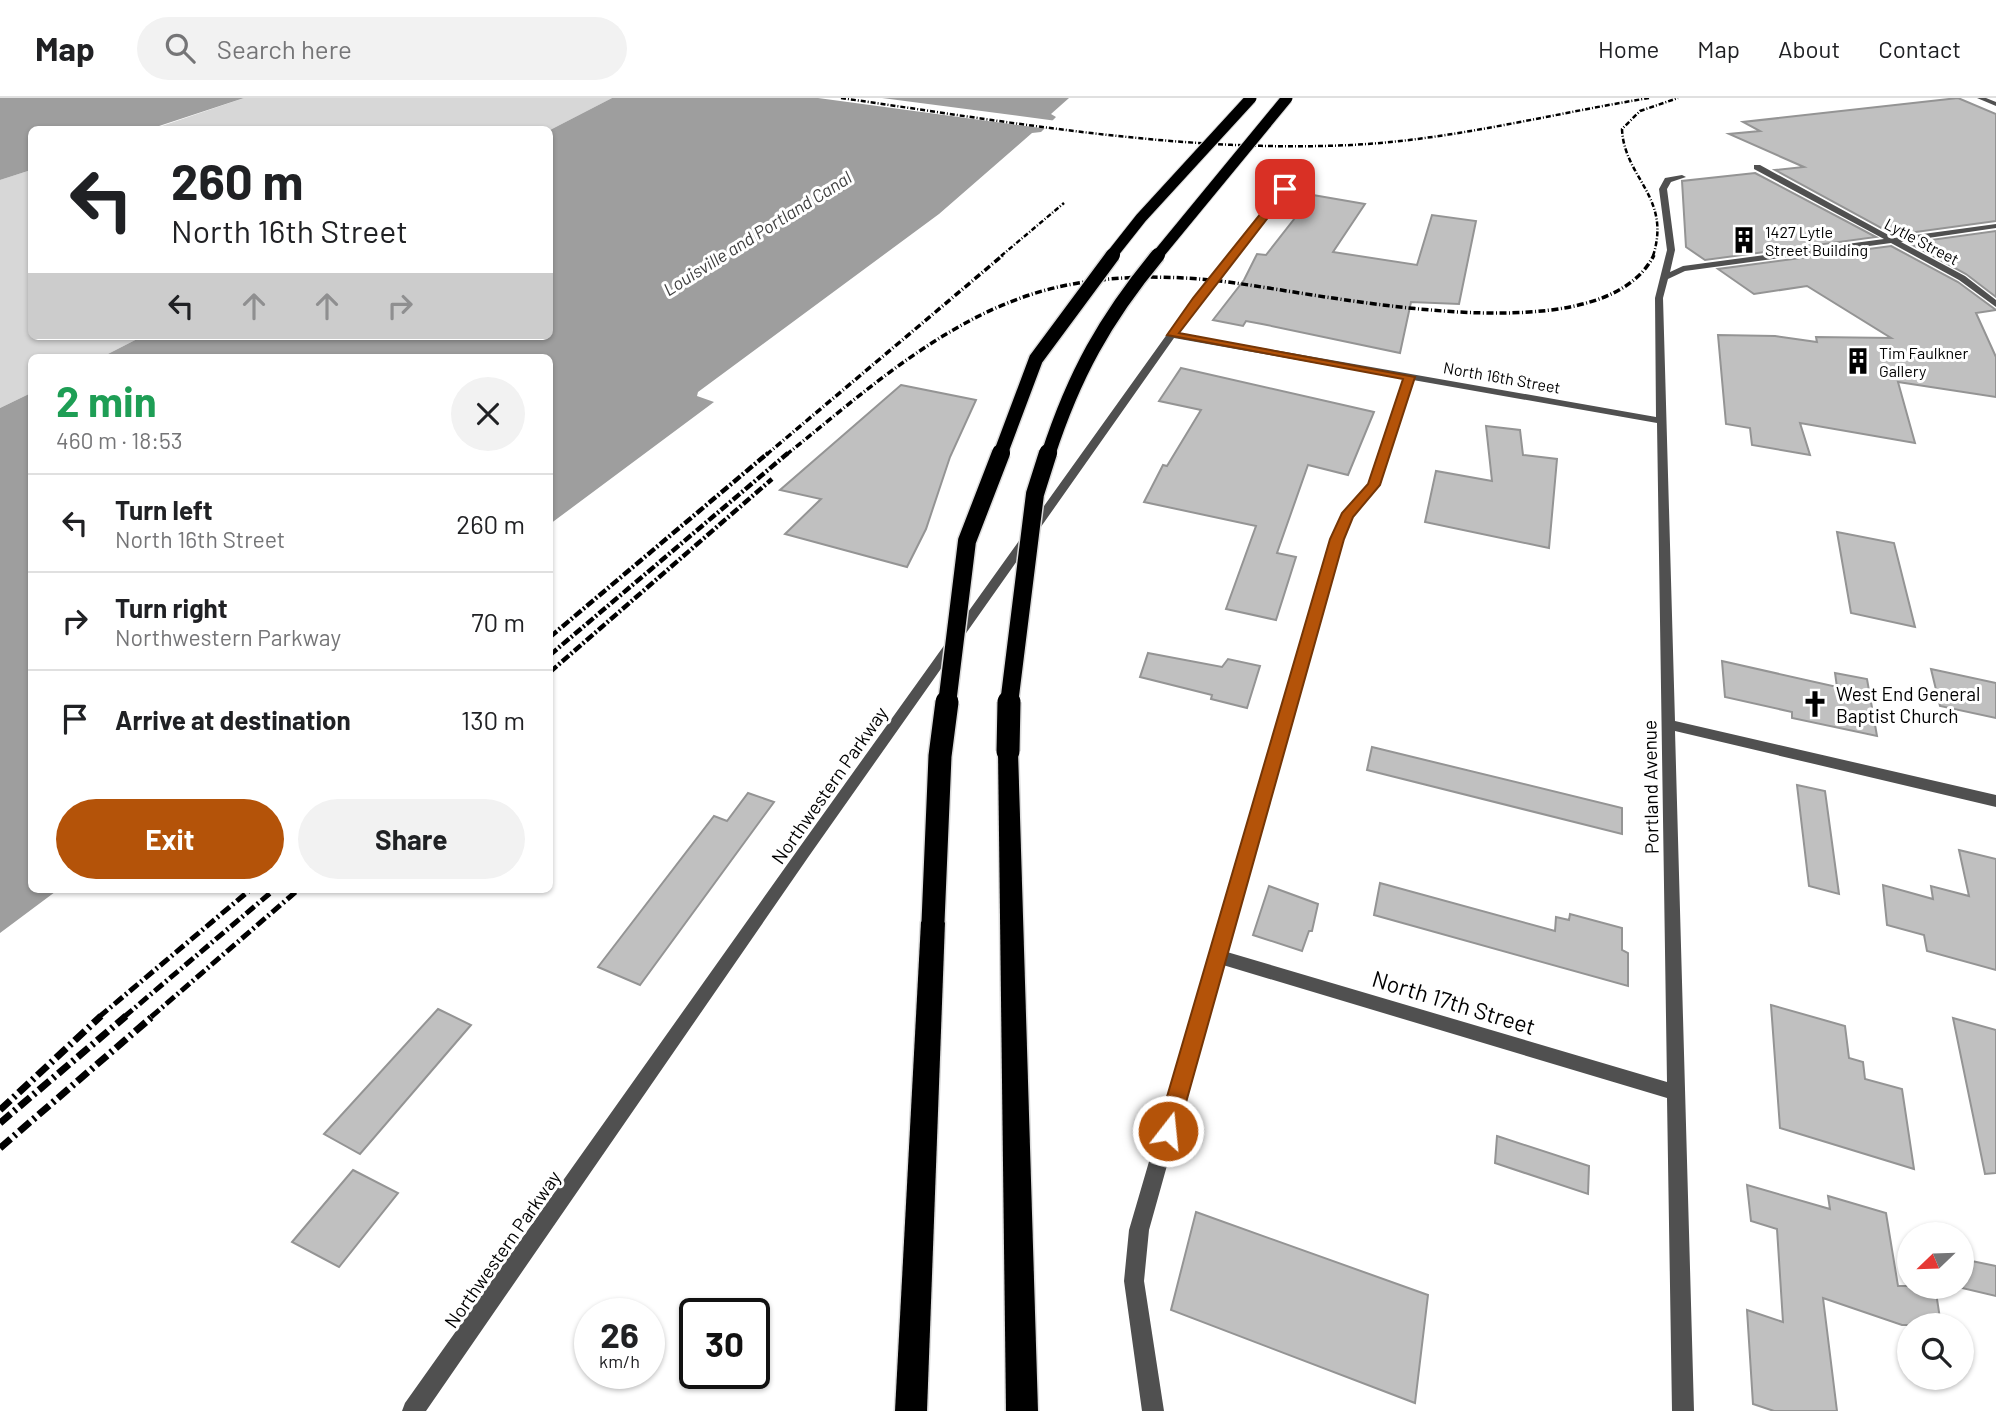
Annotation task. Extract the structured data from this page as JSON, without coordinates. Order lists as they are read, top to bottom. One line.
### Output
{"streets":{"street":["Lytle Street","North 16th Street","Northwestern Parkway","Portland Avenue","North 17th Street"]},"crossings":[["North 16th Street","Northwestern Parkway"],["North 16th Street","Portland Avenue"],["Portland Avenue","North 17th Street"]],"water":["Louisville and Portland Canal"],"places":{"building":["1427 Lytle Street Building","Tim Faulkner Gallery"],"church":["West End General Baptist Church"]},"north":"bottom left","page":{"header":"Map","search":"Search here","nav":["Home","Map","About","Contact"],"turn":["260 m","North 16th Street"],"heading":["2 min","460 m · 18:53"],"list":[{"name":"Turn left","note":"North 16th Street","value":"260 m"},{"name":"Turn right","note":"Northwestern Parkway","value":"70 m"},{"name":"Arrive at destination","value":"130 m"}],"buttons":["Exit","Share"],"speed":"26 km/h","limit":"30"}}
